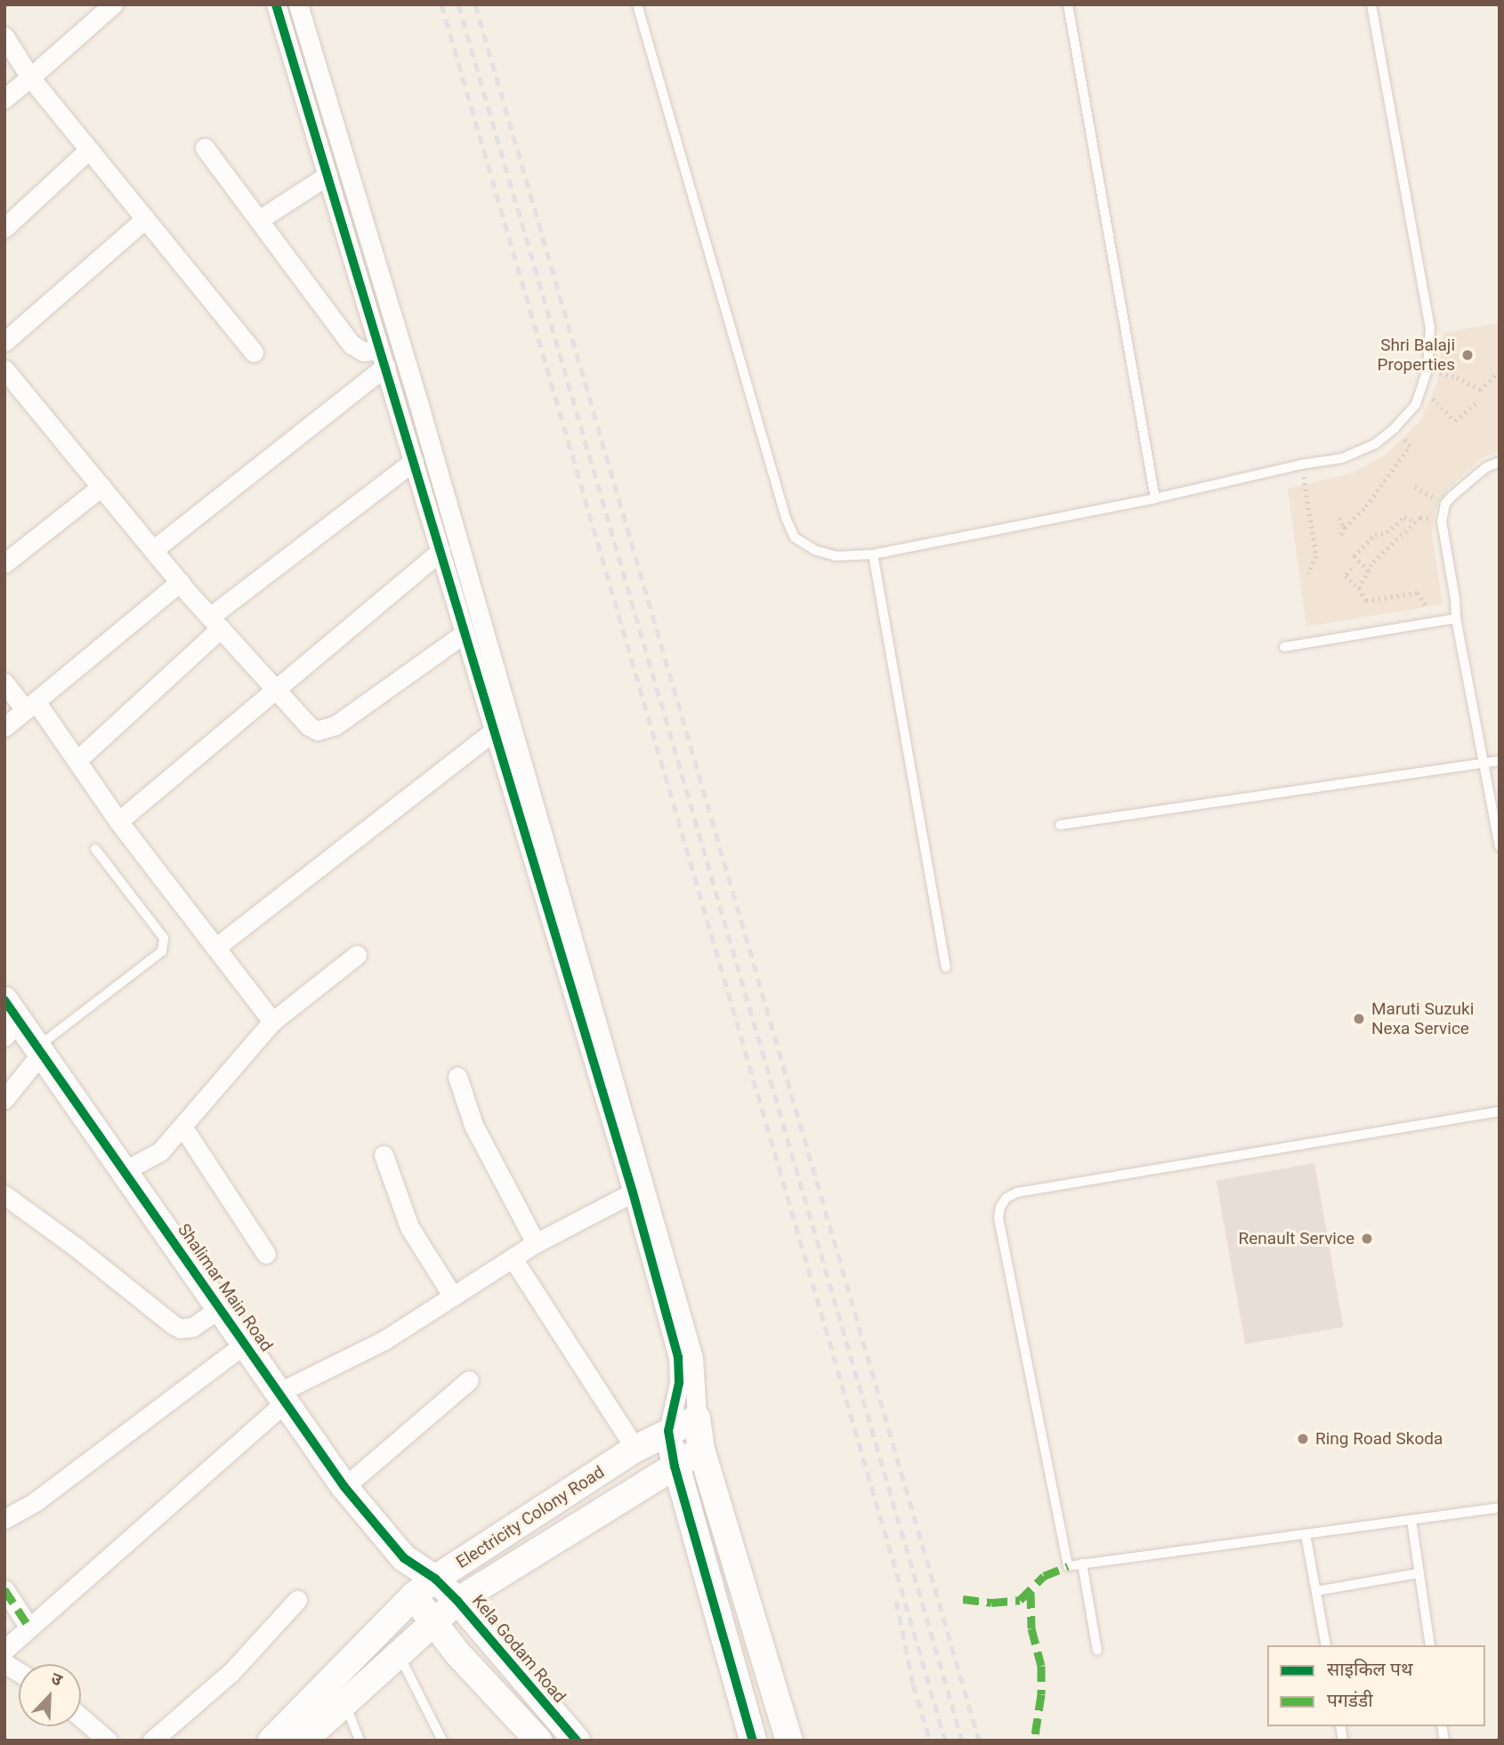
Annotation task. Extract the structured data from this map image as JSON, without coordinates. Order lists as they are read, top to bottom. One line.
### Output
{"streets":{"street":["Shalimar Main Road","Electricity Colony Road","Kela Godam Road"]},"crossings":[["Shalimar Main Road","Electricity Colony Road"],["Shalimar Main Road","Kela Godam Road"],["Electricity Colony Road","Kela Godam Road"]],"places":["Shri Balaji Properties","Maruti Suzuki Nexa Service","Renault Service","Ring Road Skoda"],"legend":["साइकिल पथ","पगडंडी"],"north":"top right"}
